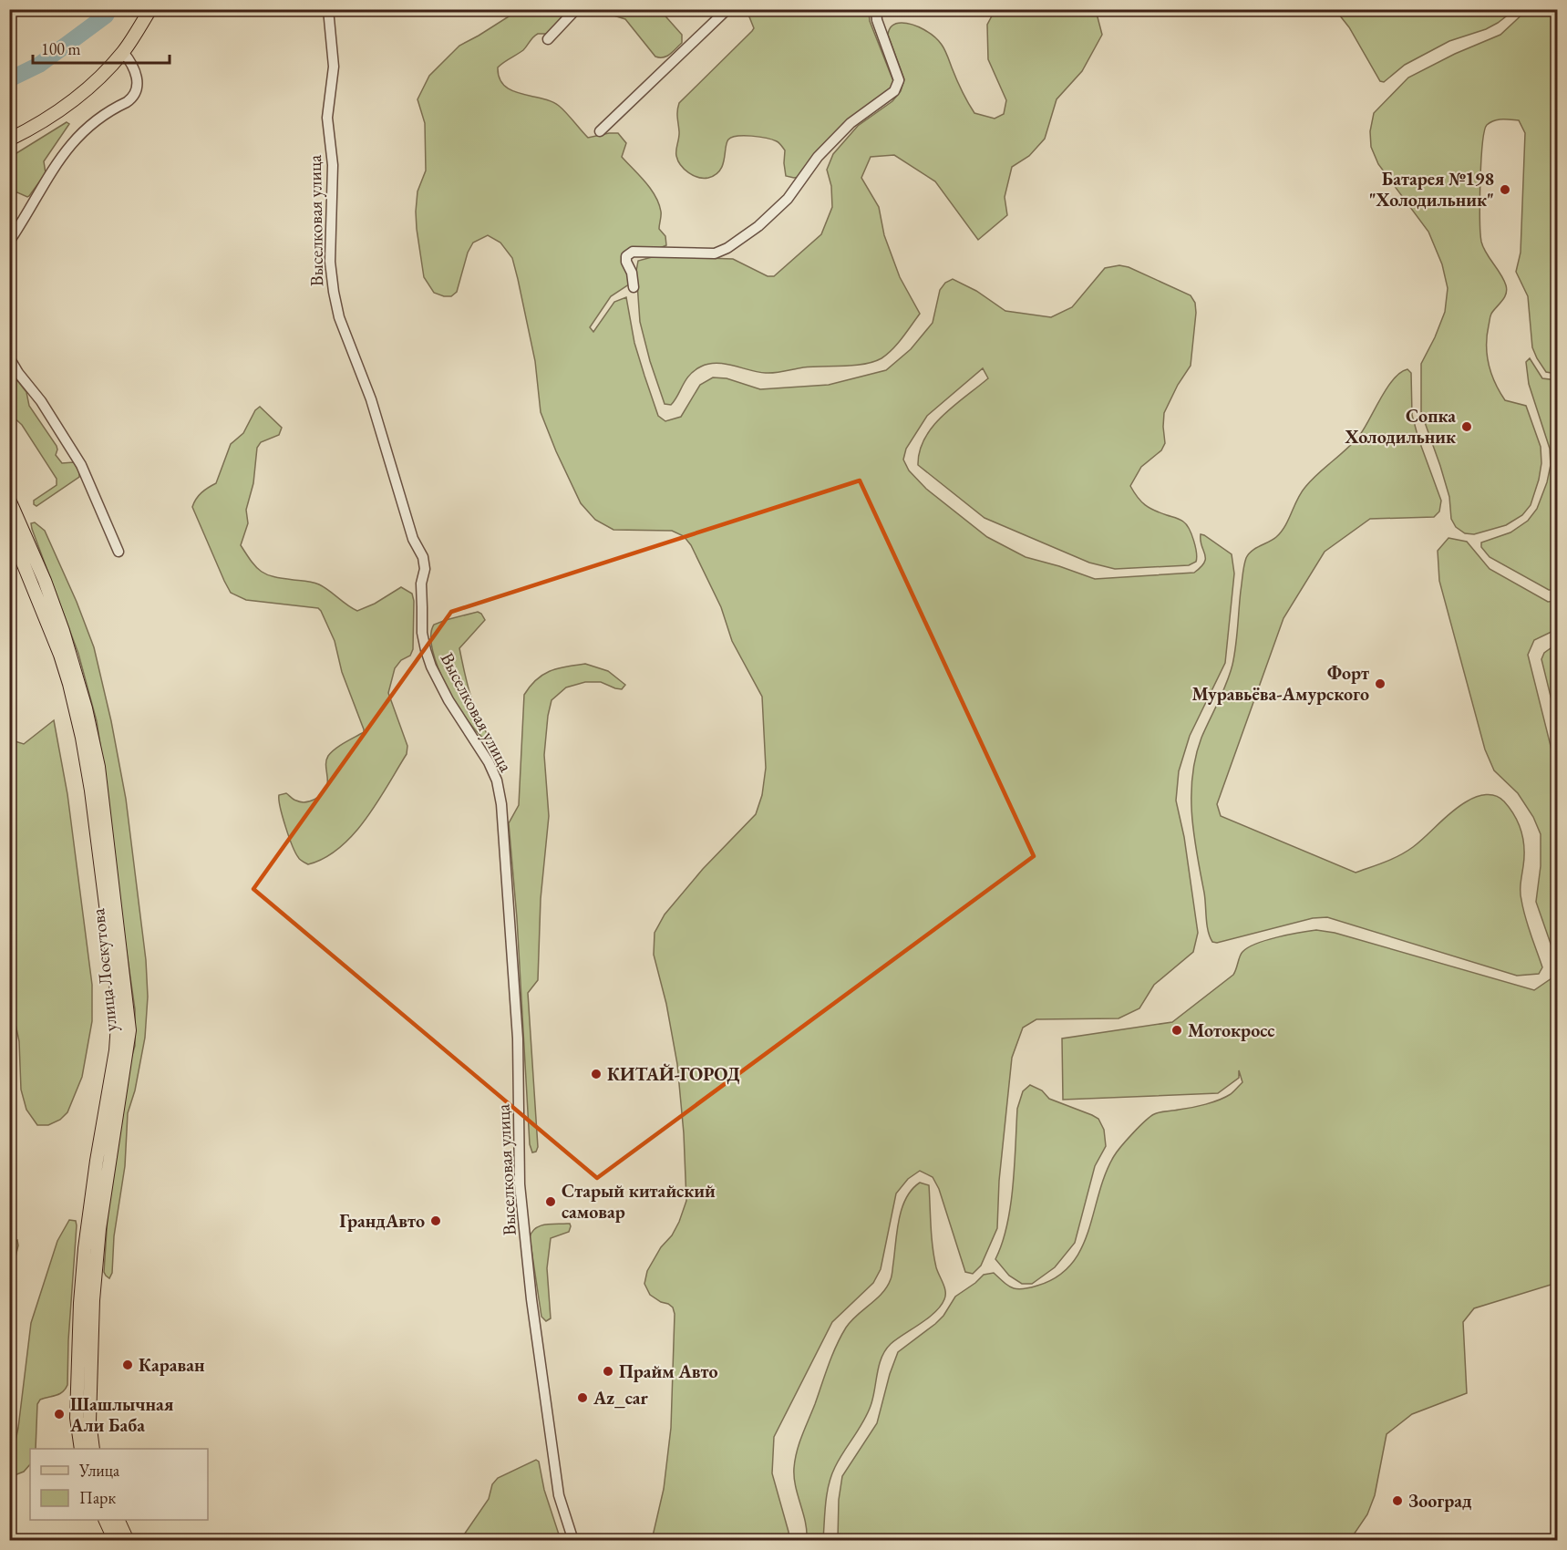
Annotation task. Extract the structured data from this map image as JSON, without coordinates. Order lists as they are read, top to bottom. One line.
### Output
{"streets":{"main road":["улица Лоскутова"],"street":["Выселковая улица"]},"places":["Батарея №198 \"Холодильник\"","Сопка Холодильник","Форт Муравьёва-Амурского","Мотокросс","КИТАЙ-ГОРОД","Старый китайский самовар","ГрандАвто","Караван","Прайм Авто","Az_car","Шашлычная Али Баба","Зооград"],"legend":["Улица","Парк"],"scale_bar":"100 m"}
